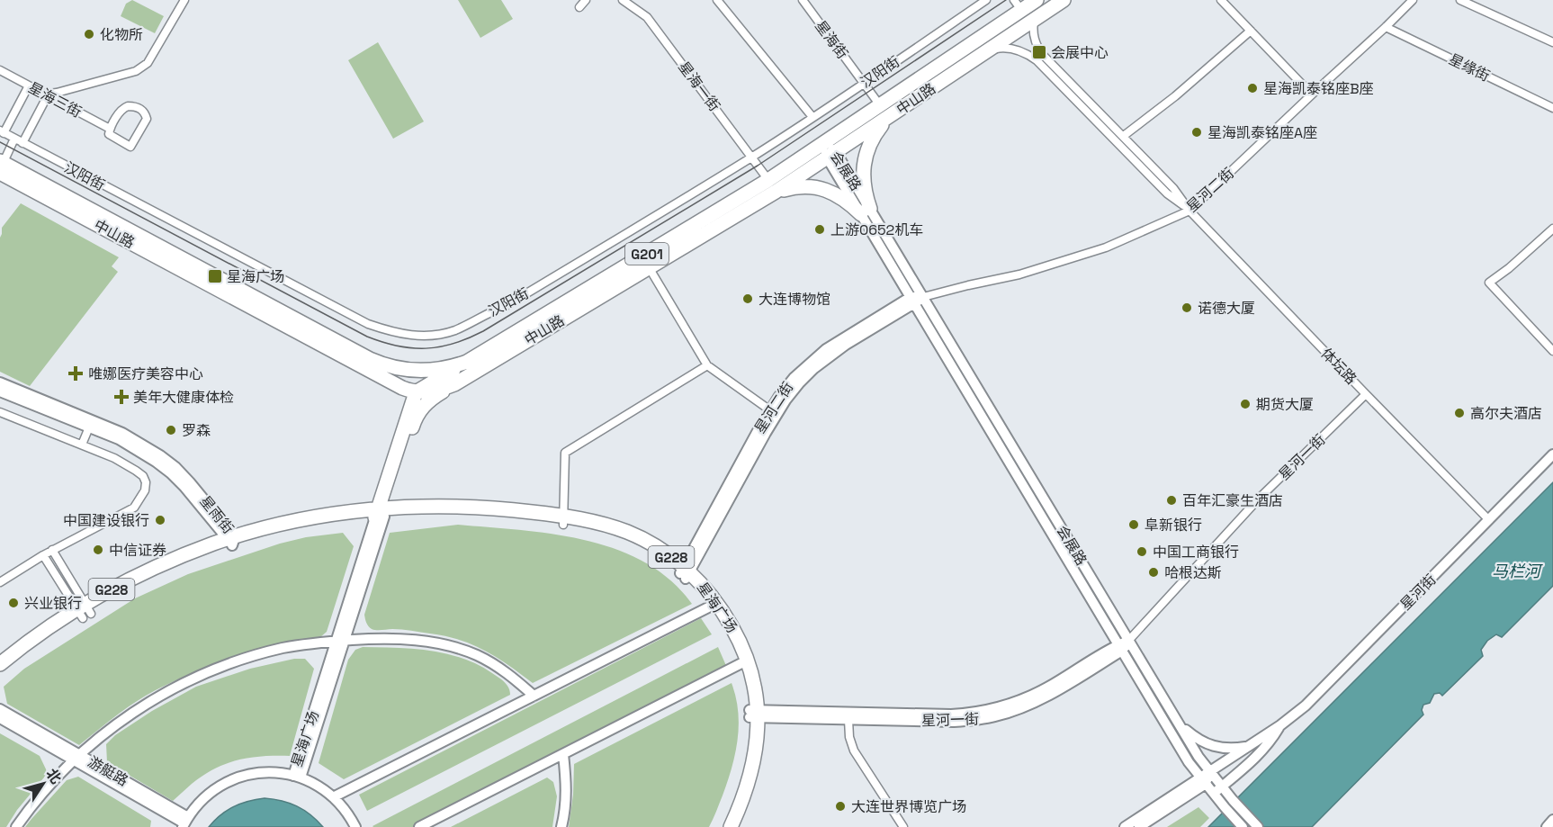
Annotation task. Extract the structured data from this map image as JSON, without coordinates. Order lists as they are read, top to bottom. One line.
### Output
{"streets":{"highway":["中山路","G201","G228","星海广场"],"street":["星海街","星缘街","汉阳街","星海一街","星海三街","会展路","星河二街","体坛路","星河一街","星雨街","星河街","游艇路"]},"crossings":[["星海街","汉阳街"],["星海街","中山路"],["星缘街","星河二街"],["汉阳街","星海一街"],["星海一街","中山路"],["中山路","会展路"],["中山路","体坛路"],["会展路","星河二街"],["会展路","星河一街"],["会展路","星河街"],["星河二街","体坛路"],["星河二街","星海广场"],["体坛路","星河一街"],["体坛路","星河街"],["星河一街","星海广场"],["星雨街","星海广场"]],"water":["马栏河"],"places":{"other":["化物所","星海凯泰铭座B座","星海凯泰铭座A座","上游0652机车","大连博物馆","诺德大厦","期货大厦","高尔夫酒店","罗森","百年汇豪生酒店","中国建设银行","阜新银行","中信证券","中国工商银行","哈根达斯","兴业银行","大连世界博览广场"],"transit":["会展中心","星海广场"],"health":["唯娜医疗美容中心","美年大健康体检"]},"north":"top right"}
